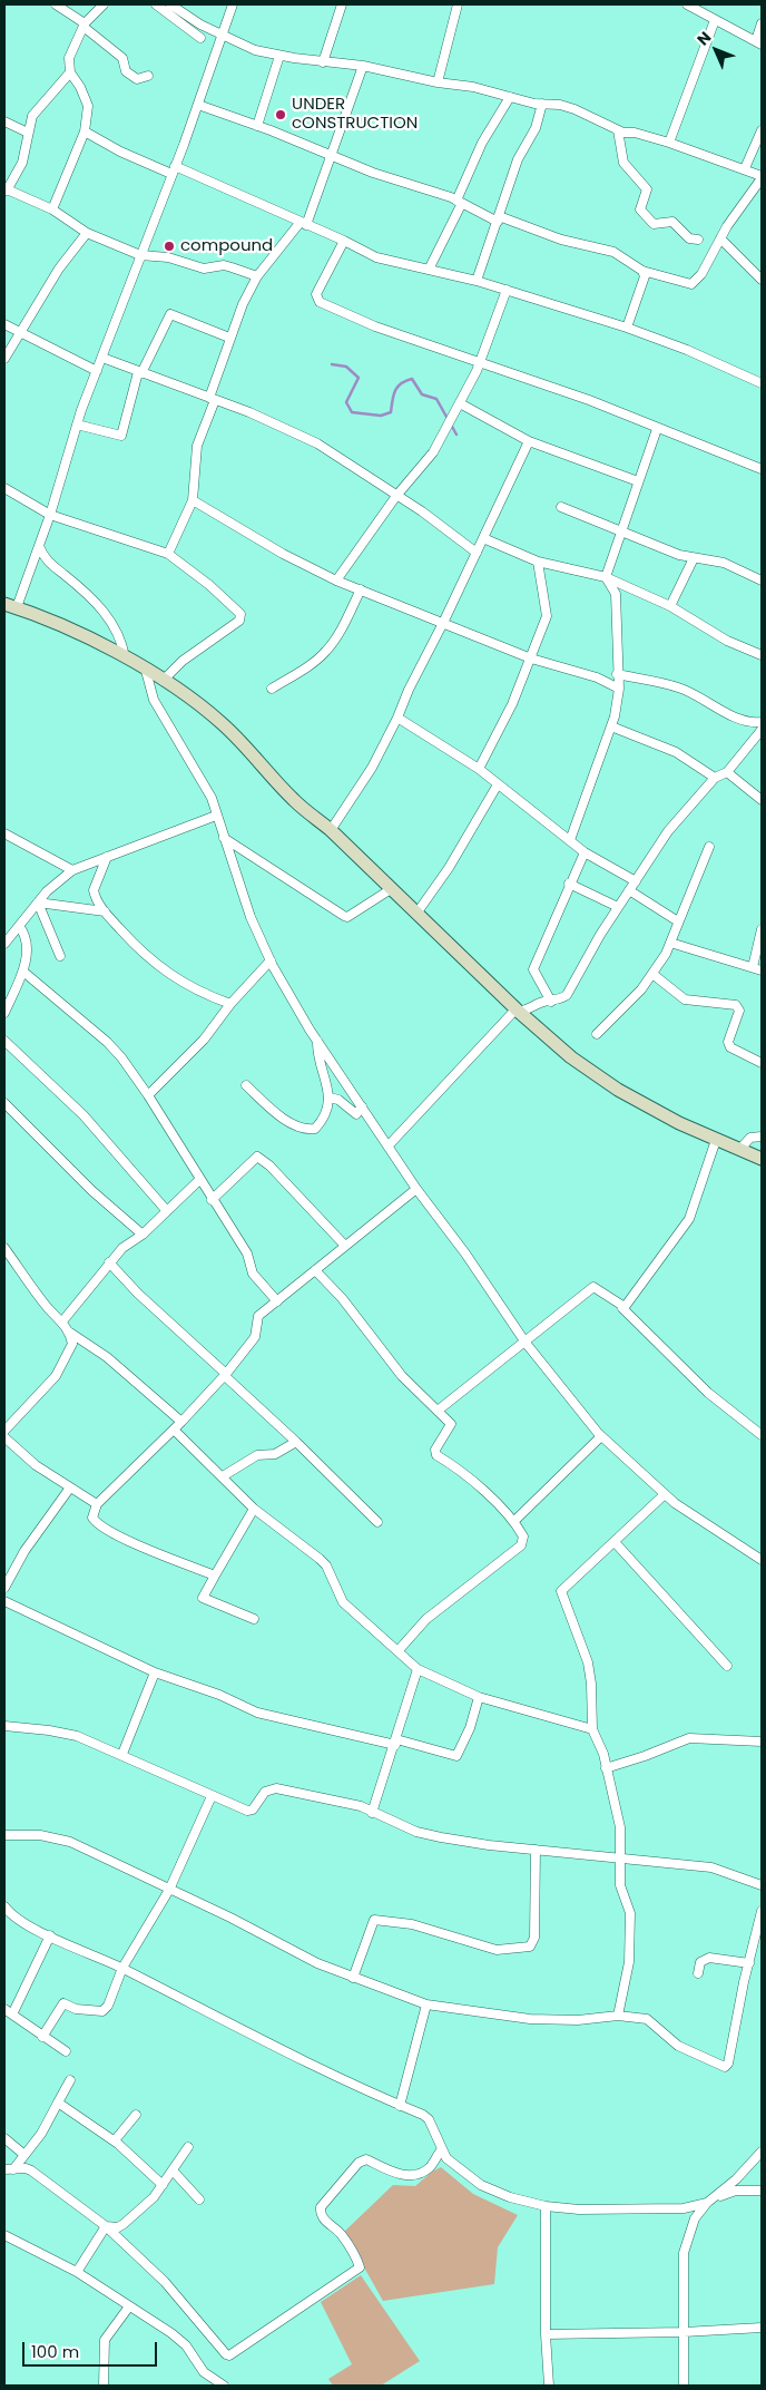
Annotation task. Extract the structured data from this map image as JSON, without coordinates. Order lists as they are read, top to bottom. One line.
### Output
{"places":["UNDER cONSTRUCTION","compound"],"scale_bar":"100 m","north":"top left"}
